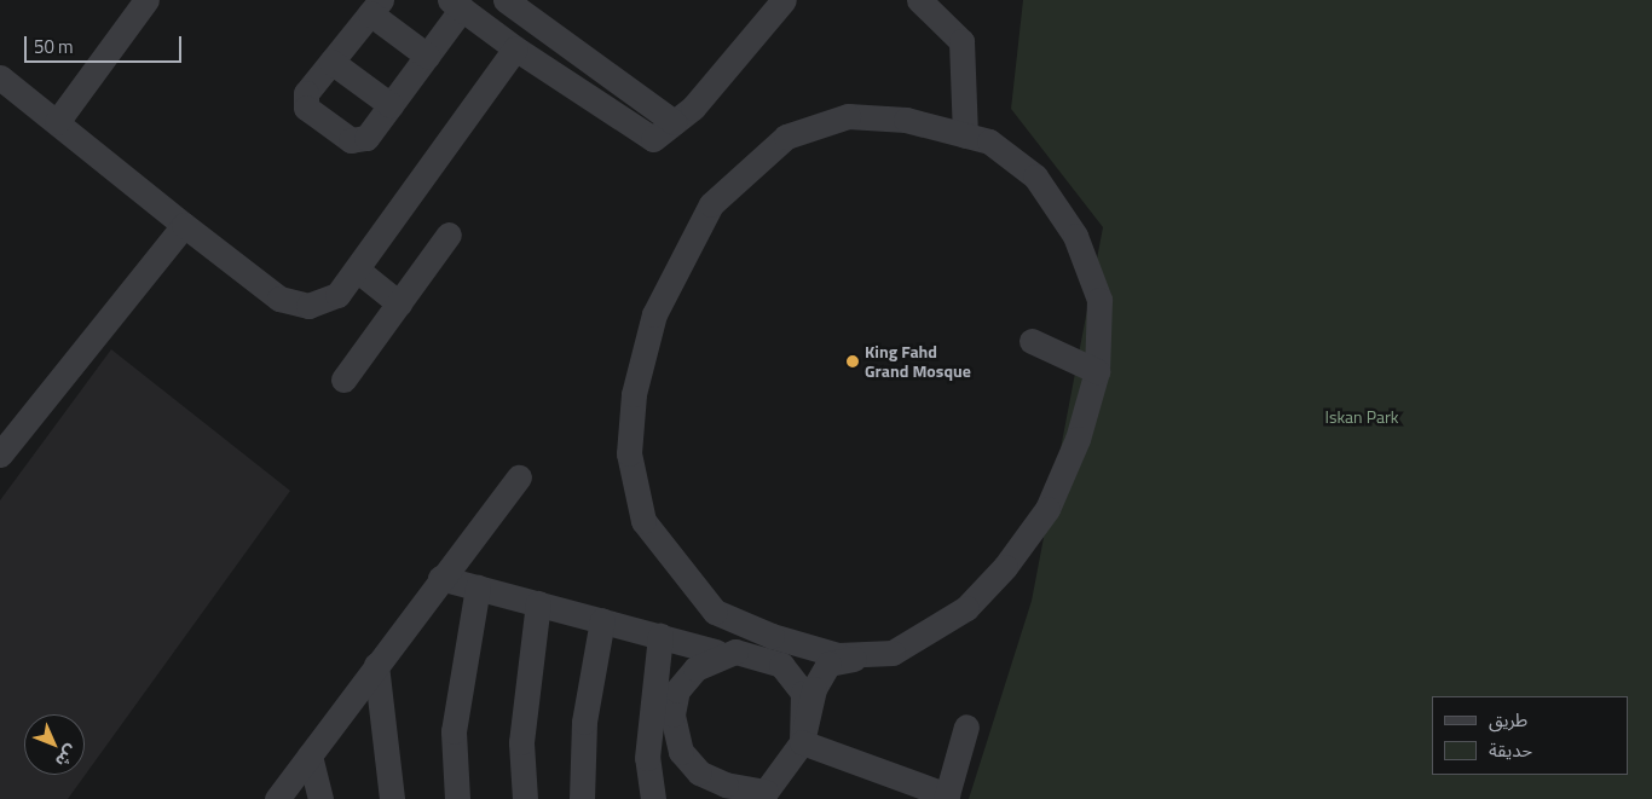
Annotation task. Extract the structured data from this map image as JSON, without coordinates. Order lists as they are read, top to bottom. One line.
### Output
{"parks":["Iskan Park"],"places":["King Fahd Grand Mosque"],"legend":["طريق","حديقة"],"scale_bar":"50 m","north":"bottom right"}
